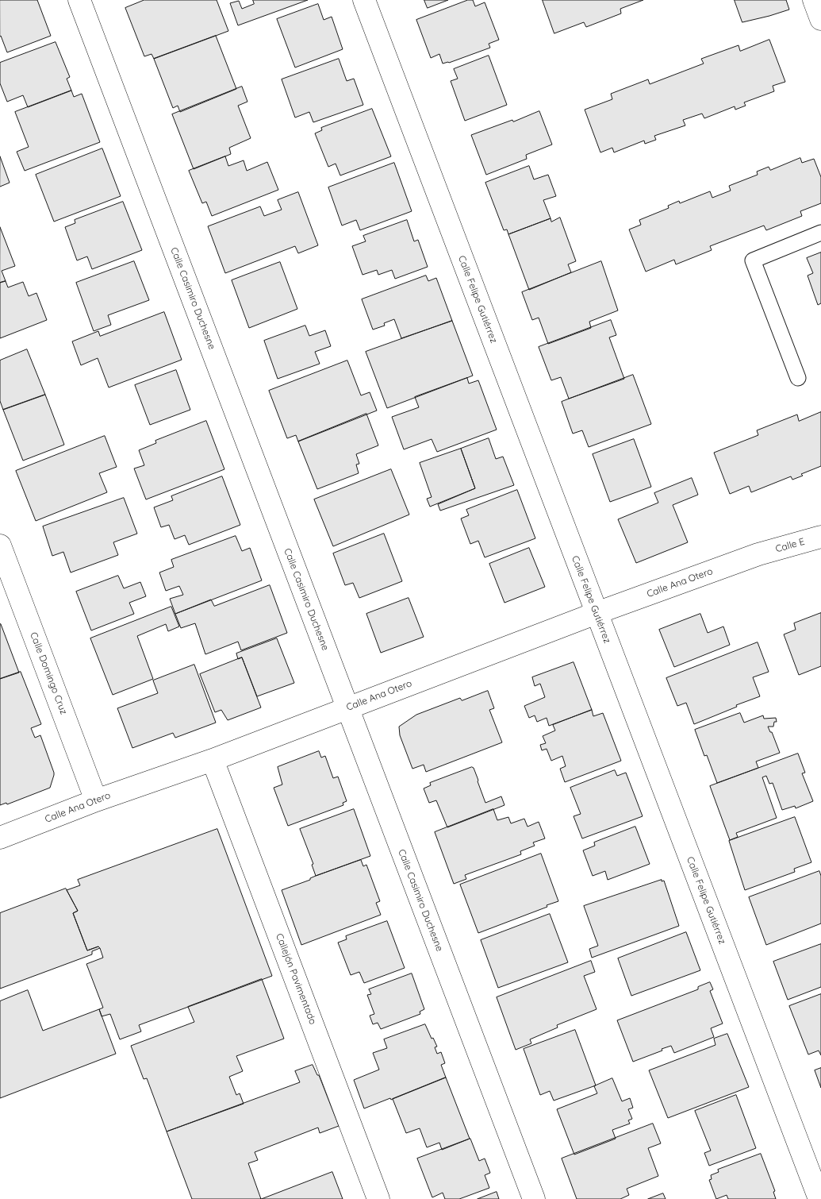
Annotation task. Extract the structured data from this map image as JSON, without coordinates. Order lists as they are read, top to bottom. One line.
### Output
{"streets":{"street":["Calle Casimiro Duchesne","Calle Felipe Gutiérrez","Calle E","Calle Ana Otero","Calle Domingo Cruz","Callejón Pavimentado"]},"crossings":[["Calle Casimiro Duchesne","Calle Ana Otero"],["Calle Felipe Gutiérrez","Calle Ana Otero"],["Calle E","Calle Ana Otero"],["Calle Ana Otero","Calle Domingo Cruz"],["Calle Ana Otero","Callejón Pavimentado"]]}
